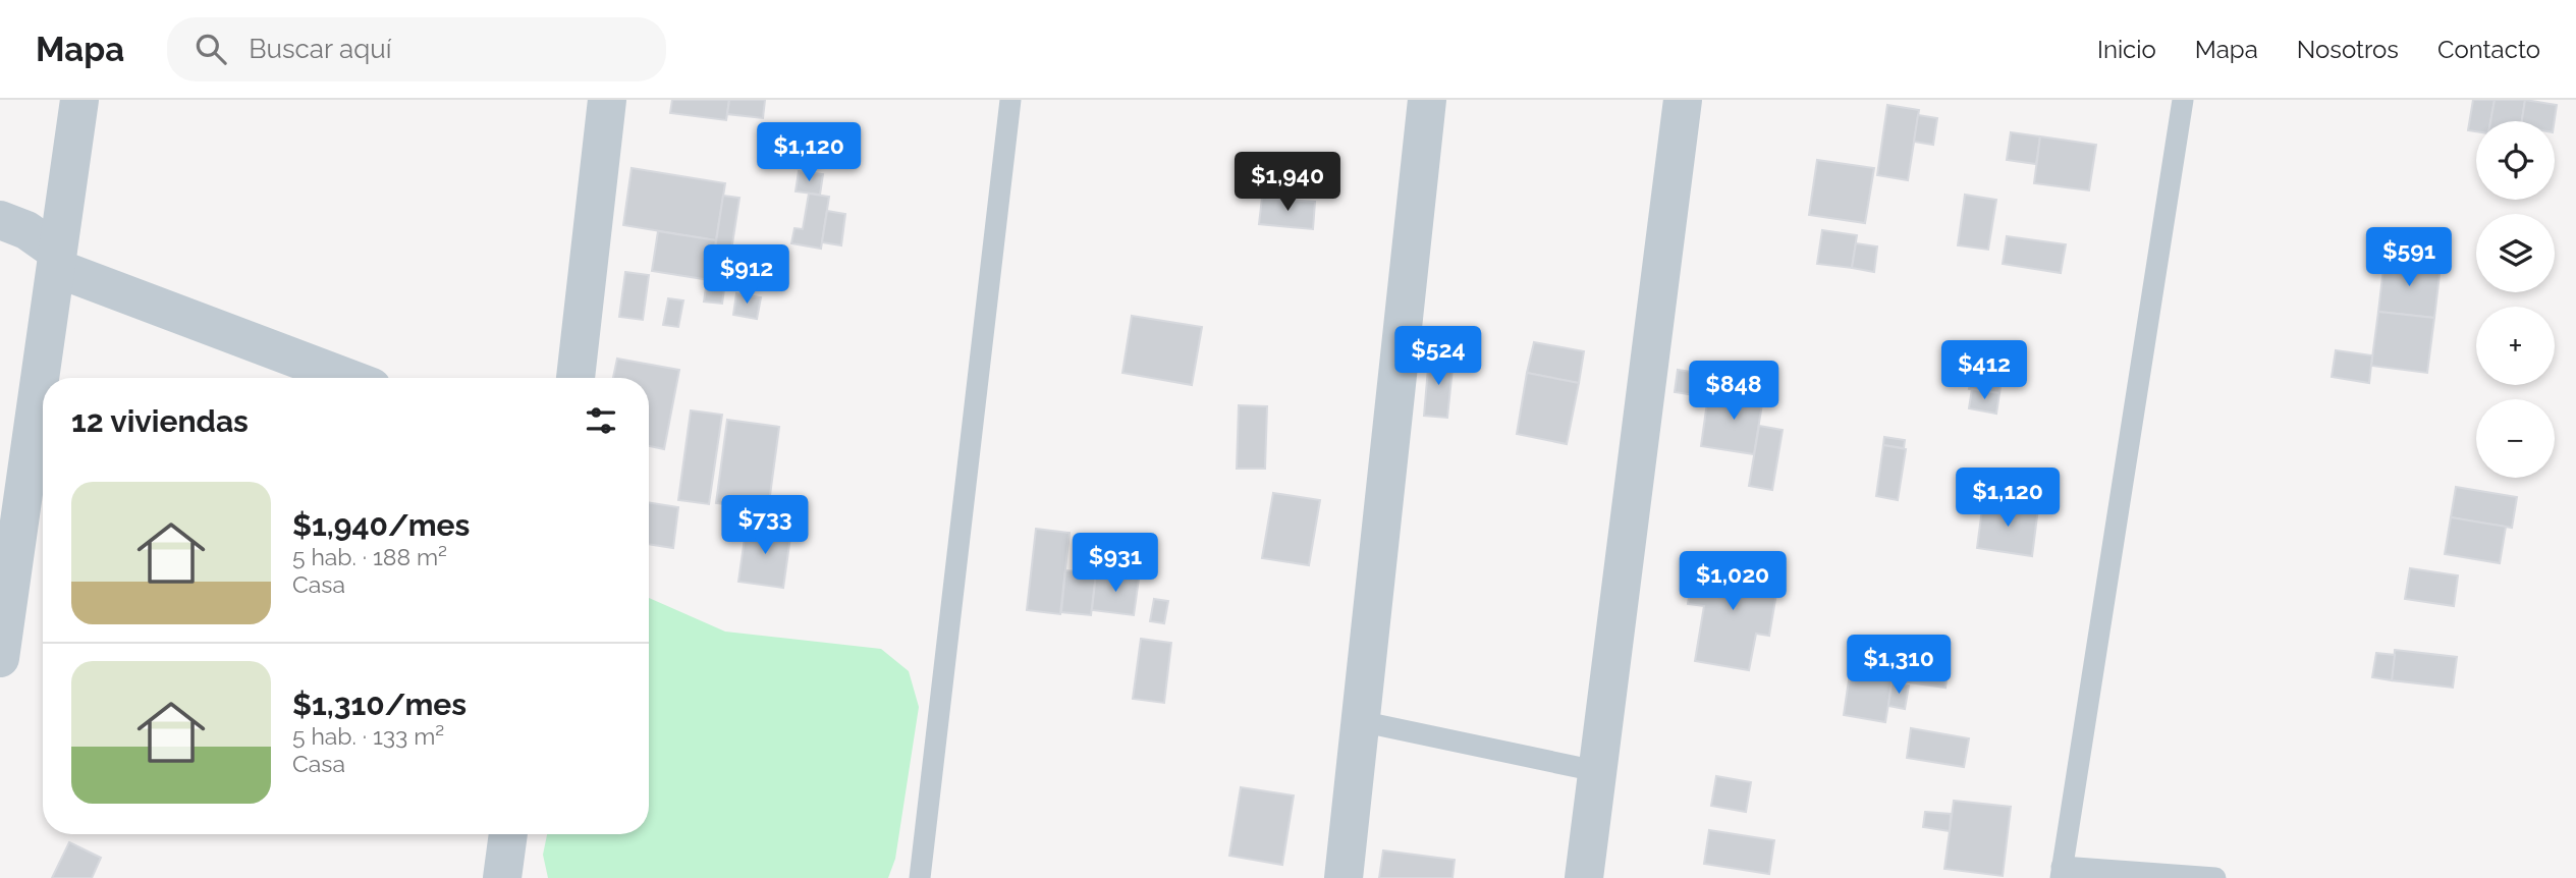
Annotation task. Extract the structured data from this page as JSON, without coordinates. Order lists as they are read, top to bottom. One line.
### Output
{"page":{"header":"Mapa","search":"Buscar aquí","nav":["Inicio","Mapa","Nosotros","Contacto"],"map_buttons":["+","−"],"price":["$1,120","$1,940","$591","$912","$524","$412","$848","$1,120","$733","$931","$1,020","$1,310"],"heading":"12 viviendas","list":[{"name":"$1,940/mes","note":"5 hab. · 188 m² · Casa"},{"name":"$1,310/mes","note":"5 hab. · 133 m² · Casa"}]}}
